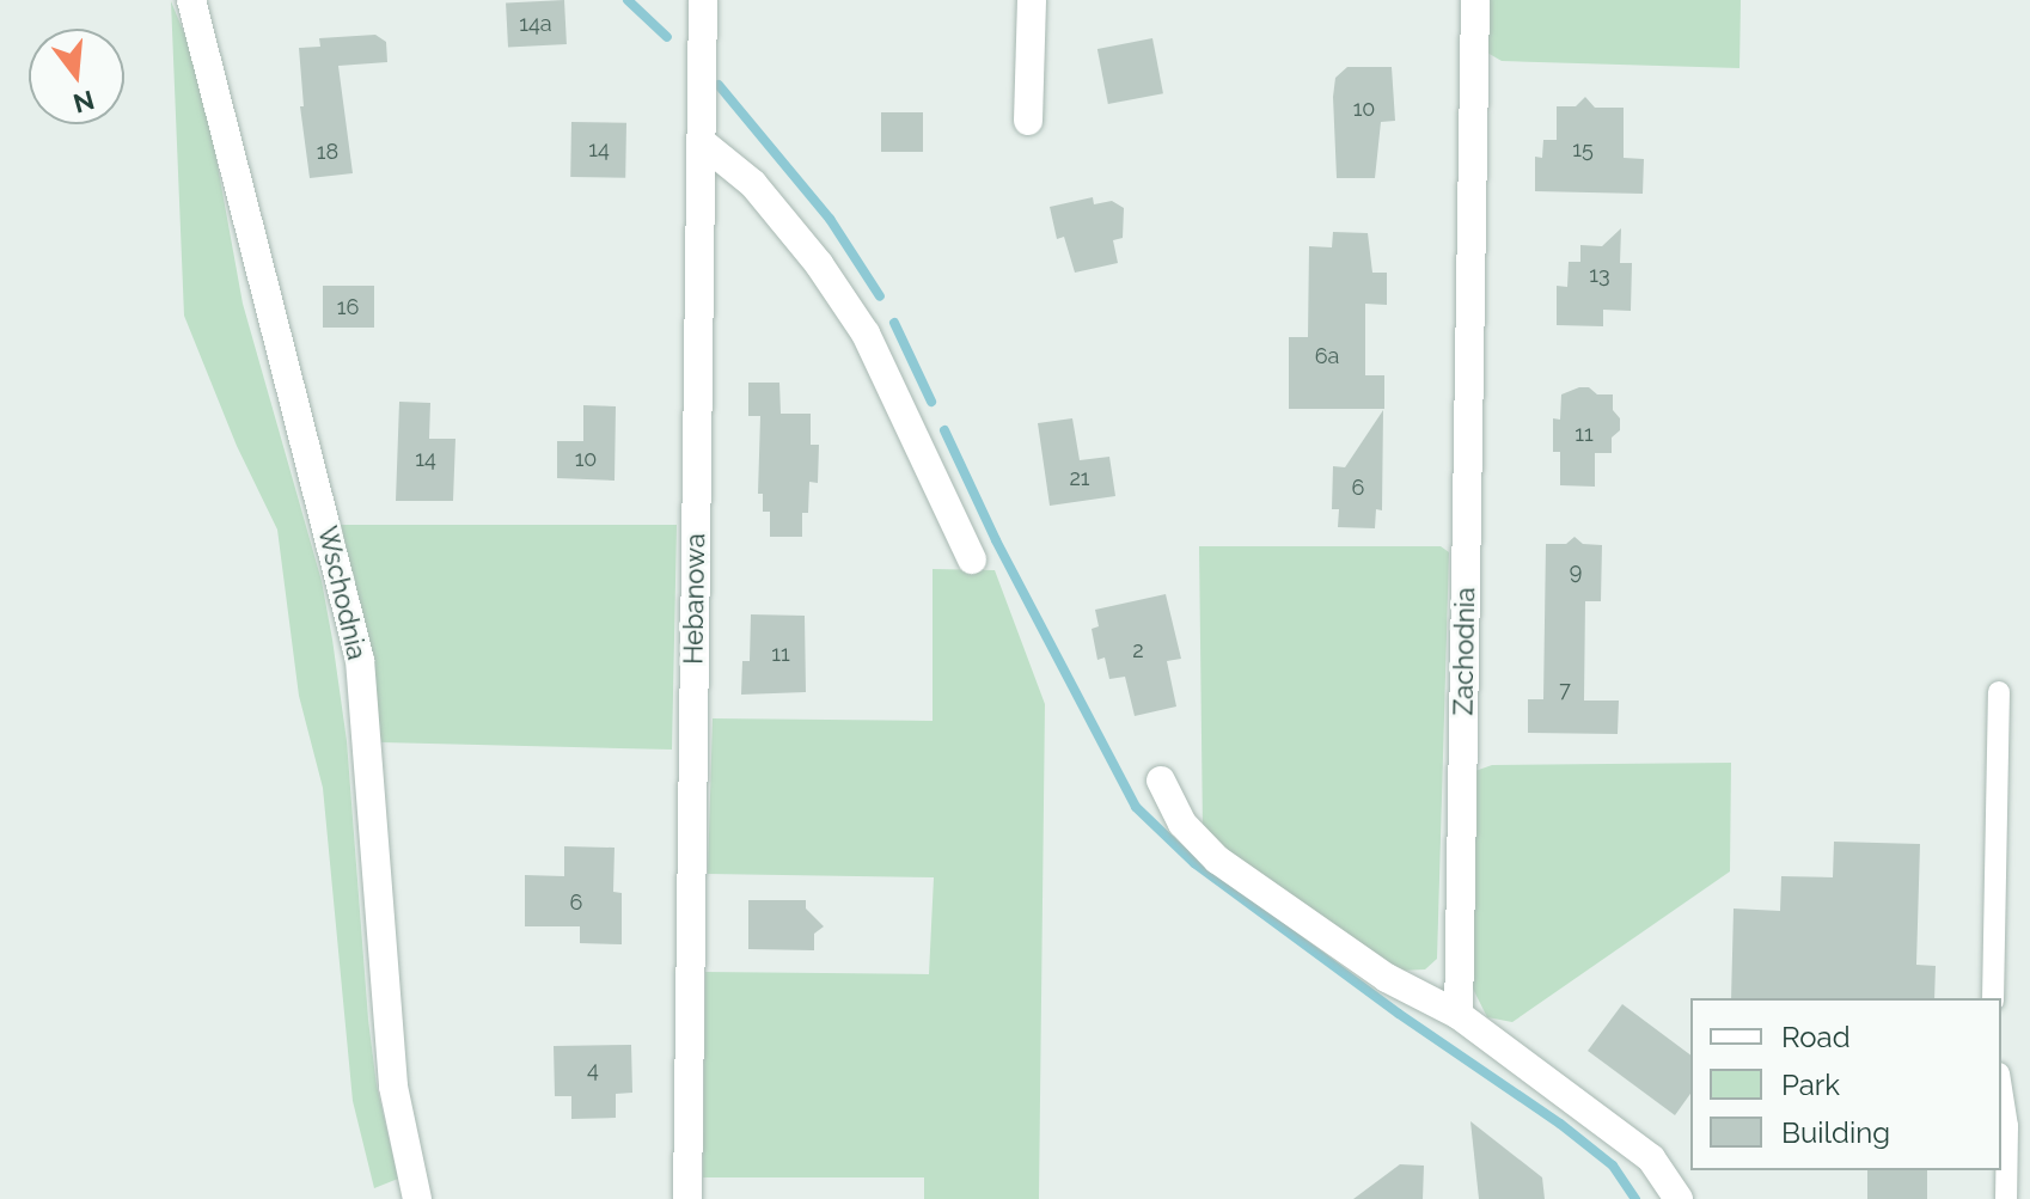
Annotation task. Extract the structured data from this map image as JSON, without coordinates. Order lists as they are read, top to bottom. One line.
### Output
{"streets":{"street":["Wschodnia","Hebanowa","Zachodnia"]},"house_numbers":["14a","10","14","15","18","13","16","6a","11","14","10","21","6","9","2","11","7","6","4"],"legend":["Road","Park","Building"],"north":"bottom"}
